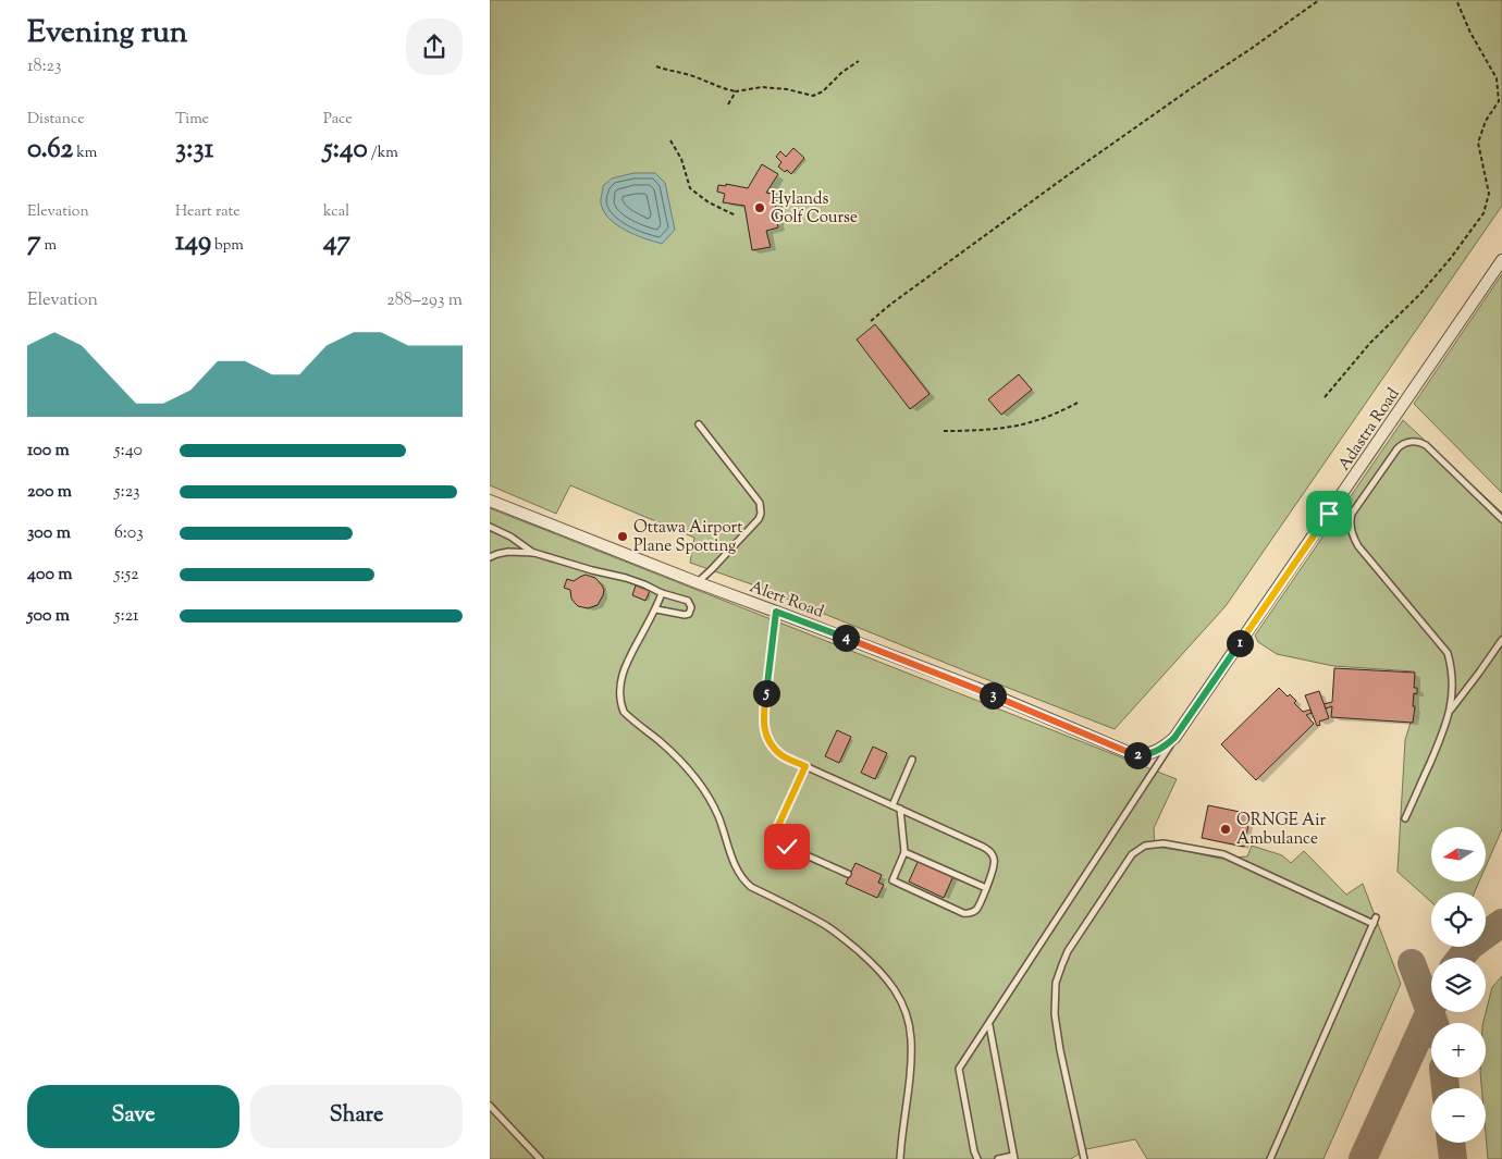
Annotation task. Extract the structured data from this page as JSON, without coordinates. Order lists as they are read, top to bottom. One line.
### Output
{"streets":{"street":["Adastra Road","Alert Road"]},"crossings":[["Adastra Road","Alert Road"]],"places":["Hylands Golf Course","Ottawa Airport Plane Spotting","ORNGE Air Ambulance"],"north":"left","page":{"heading":["Evening run","18:23"],"stats":[["Distance","0.62 km"],["Time","3:31"],["Pace","5:40 /km"],["Elevation","7 m"],["Heart rate","149 bpm"],["kcal","47"]],"chart":["Elevation","288–293 m"],"list":[{"name":"100 m","note":"5:40"},{"name":"200 m","note":"5:23"},{"name":"300 m","note":"6:03"},{"name":"400 m","note":"5:52"},{"name":"500 m","note":"5:21"}],"pins":["4","1","5","3","2"],"map_buttons":["+","−"],"buttons":["Save","Share"]}}
